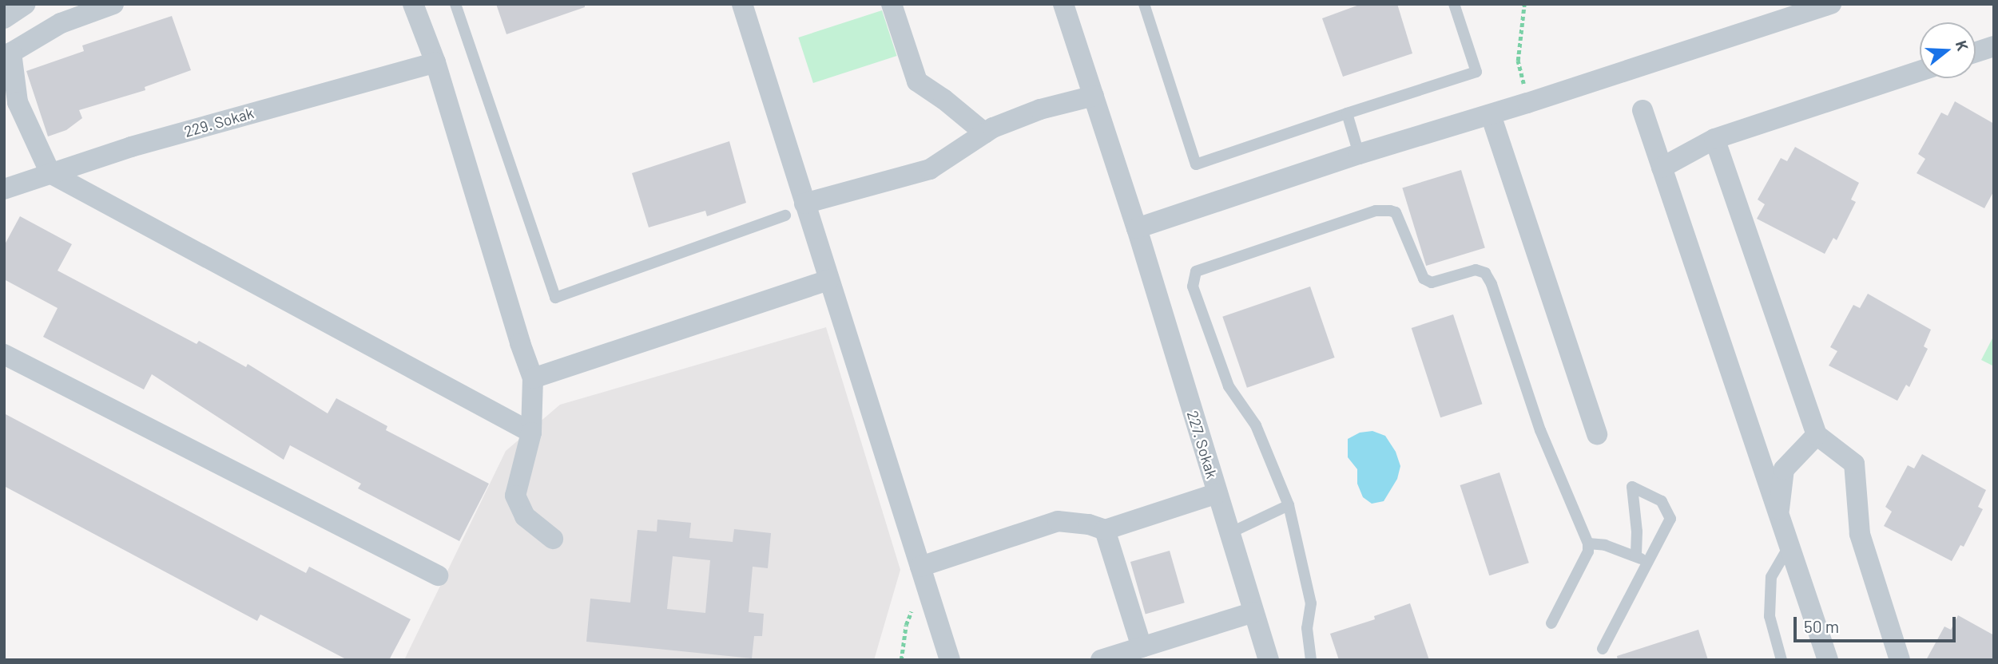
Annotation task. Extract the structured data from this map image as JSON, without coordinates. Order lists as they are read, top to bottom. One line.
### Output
{"streets":{"street":["229. Sokak","227. Sokak"]},"scale_bar":"50 m","north":"right"}
